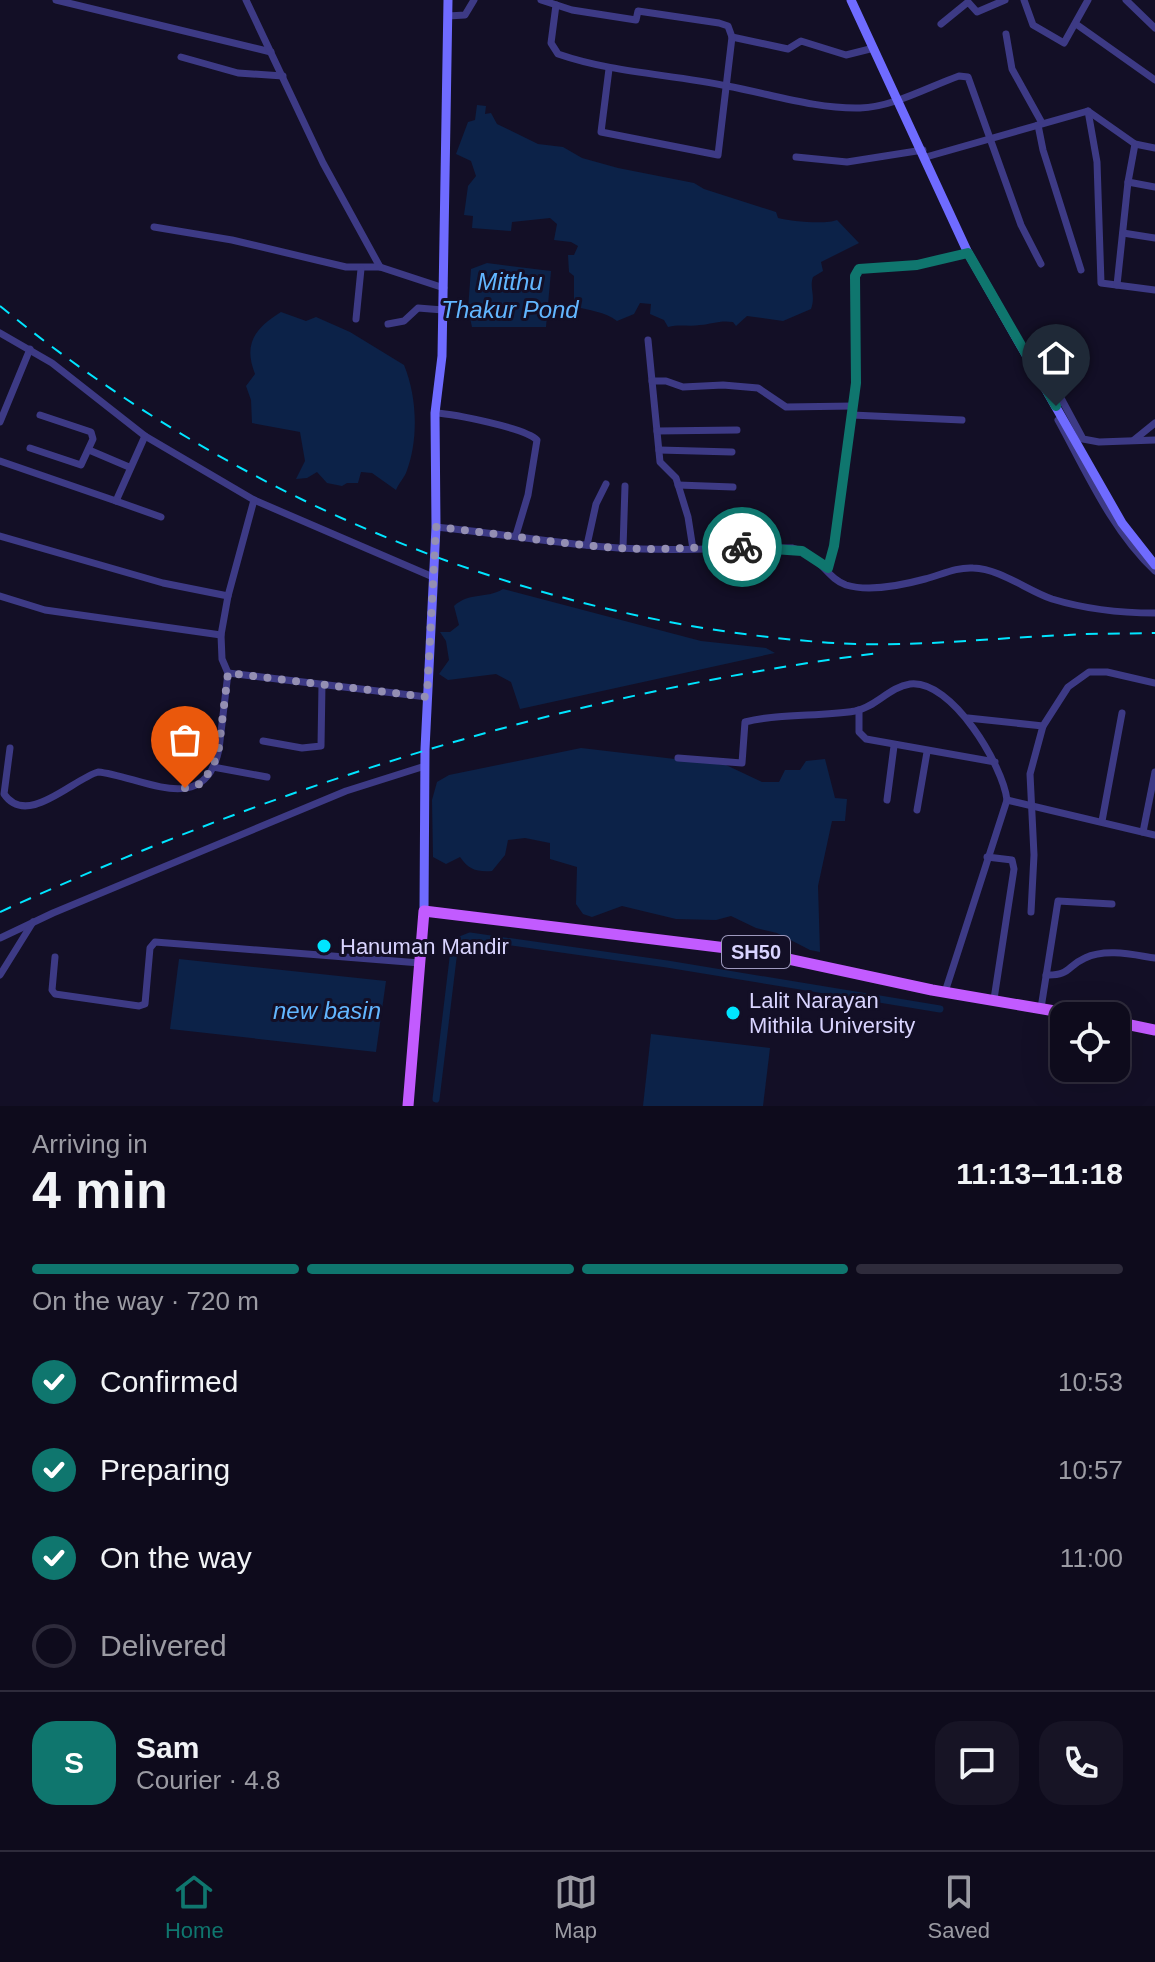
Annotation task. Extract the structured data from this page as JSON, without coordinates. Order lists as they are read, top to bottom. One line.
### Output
{"streets":{"main road":["SH50"]},"water":["Mitthu Thakur Pond","new basin"],"places":["Hanuman Mandir","Lalit Narayan Mithila University"],"page":{"heading":["4 min","Arriving in","11:13–11:18"],"panel":["Sam","Courier · 4.8"],"bar":"On the way · 720 m","list":[["Confirmed","10:53"],["Preparing","10:57"],["On the way","11:00"],"Delivered"],"round":"S","tabs":["Home","Map","Saved"]}}
